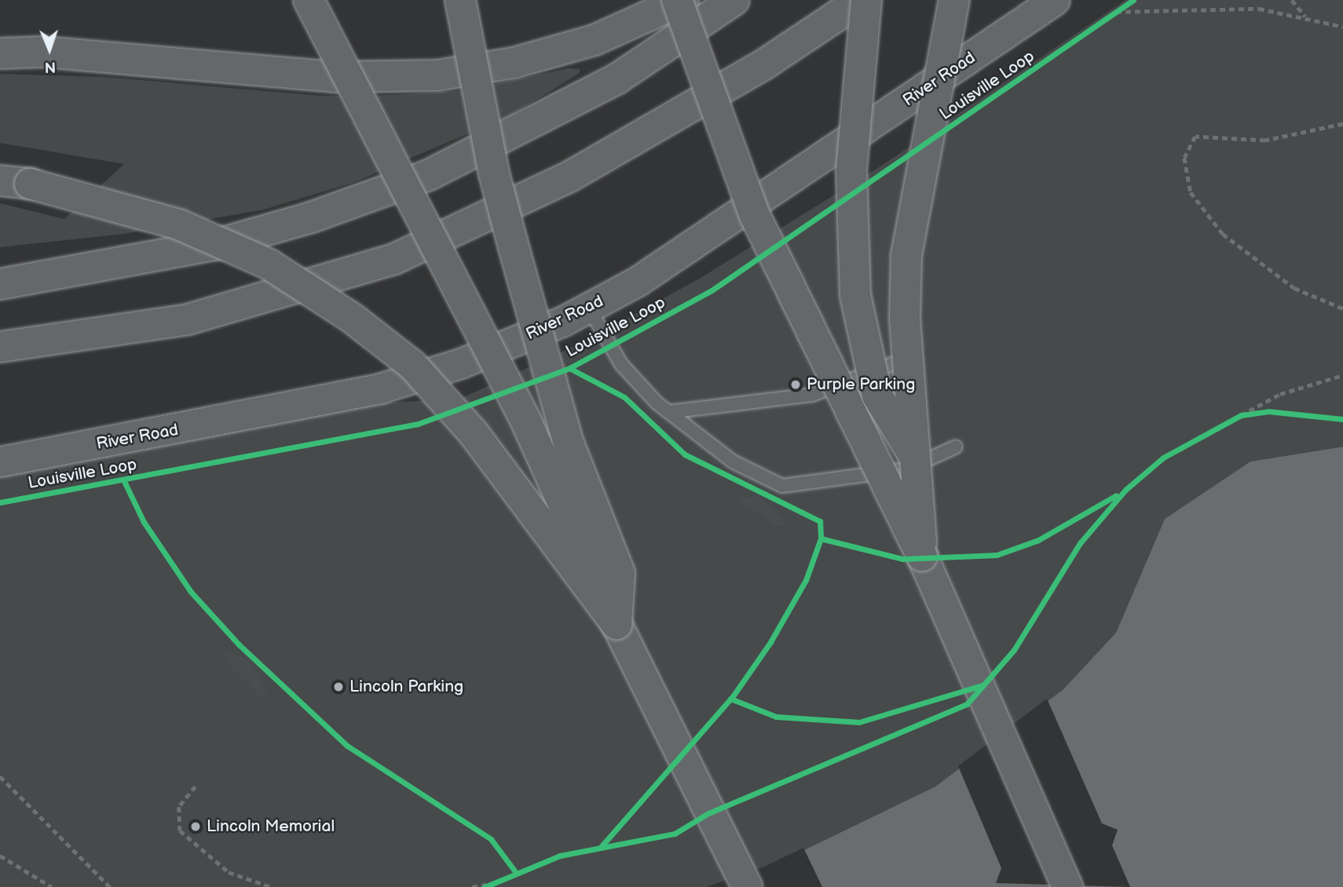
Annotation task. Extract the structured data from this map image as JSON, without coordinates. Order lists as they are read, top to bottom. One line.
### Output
{"streets":{"street":["River Road"],"cycle path":["Louisville Loop"]},"places":["Purple Parking","Lincoln Parking","Lincoln Memorial"],"north":"bottom"}
